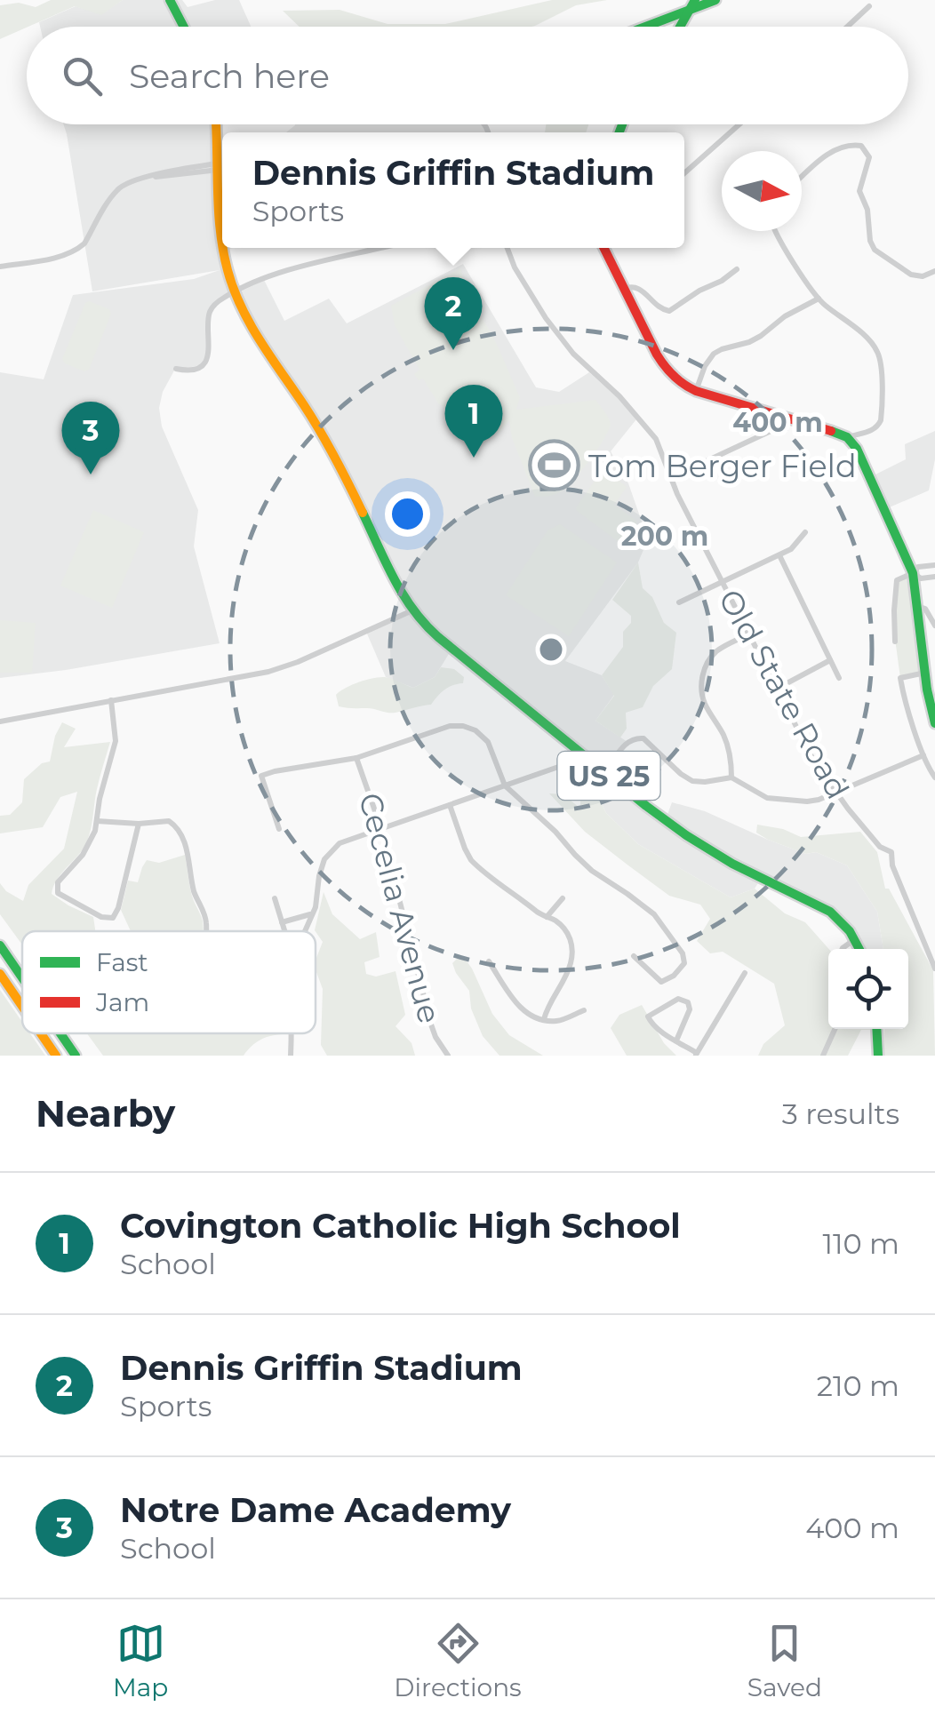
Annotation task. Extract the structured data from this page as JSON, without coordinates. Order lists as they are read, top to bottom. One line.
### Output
{"streets":{"main road":["US 25"],"street":["Old State Road","Cecelia Avenue"]},"places":{"sports":["Tom Berger Field"]},"legend":["Fast","Jam"],"north":"right","page":{"search":"Search here","popup":["Dennis Griffin Stadium","Sports"],"pins":["2","1","3"],"heading":["Nearby","3 results"],"list":[{"mark":"1","name":"Covington Catholic High School","note":"School","value":"110 m"},{"mark":"2","name":"Dennis Griffin Stadium","note":"Sports","value":"210 m"},{"mark":"3","name":"Notre Dame Academy","note":"School","value":"400 m"}],"nav":["Map","Directions","Saved"]},"rings":["400 m","200 m"]}
